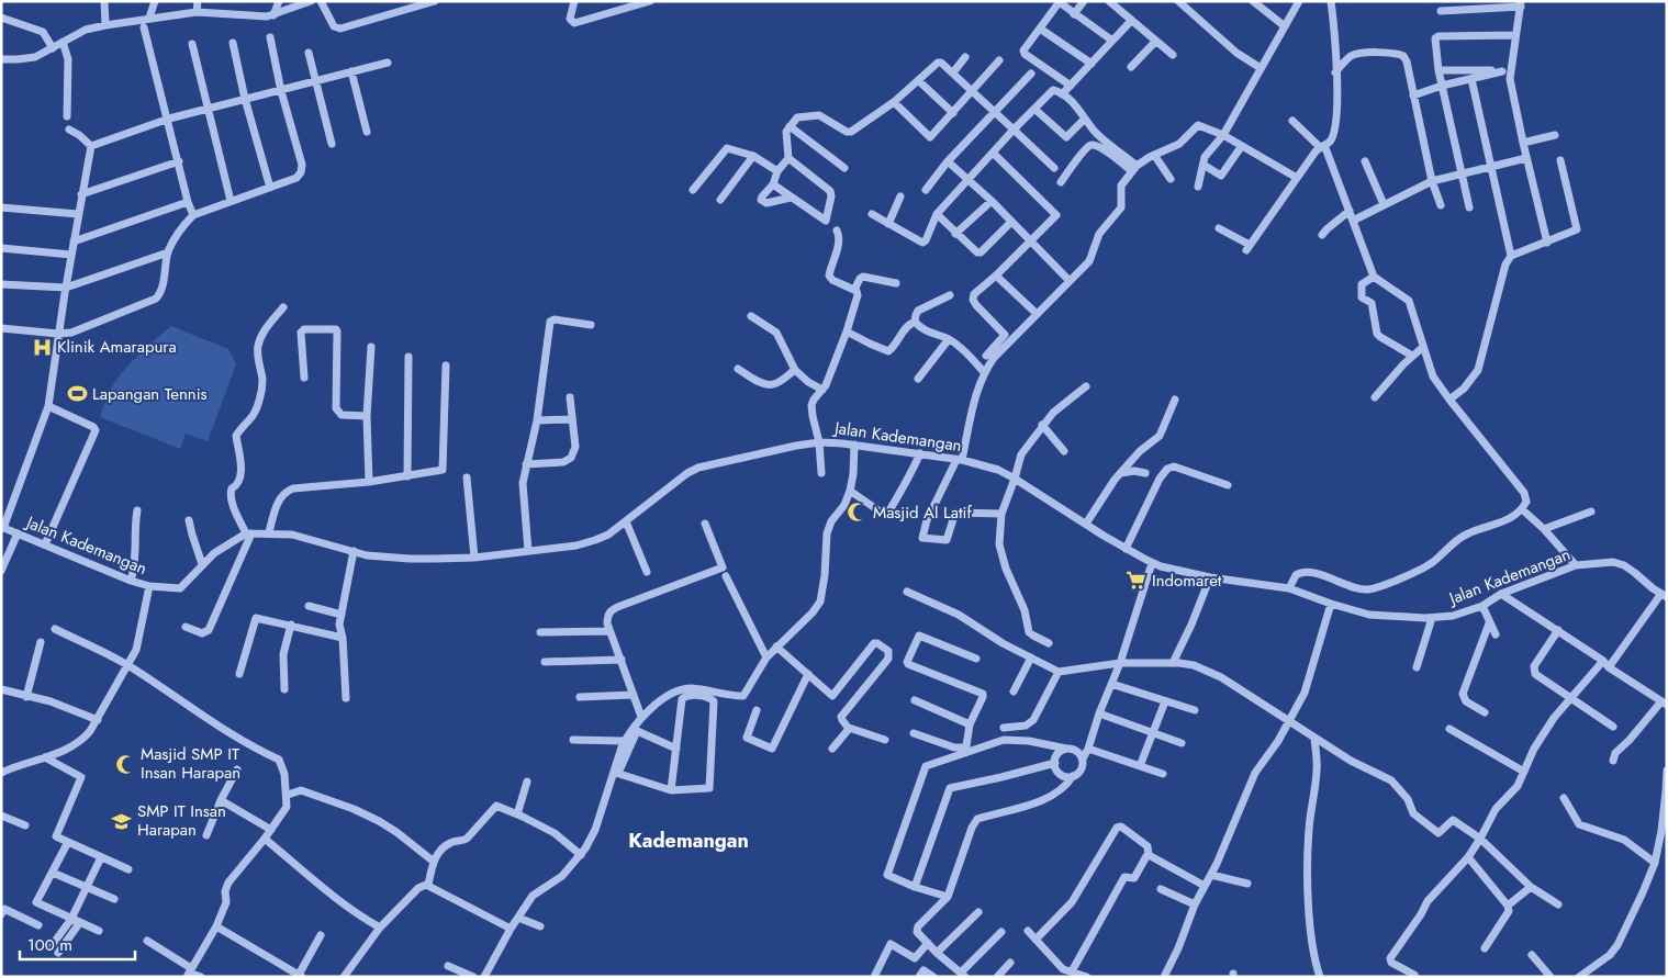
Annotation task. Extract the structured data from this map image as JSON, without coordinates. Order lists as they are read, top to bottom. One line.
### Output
{"streets":{"street":["Jalan Kademangan"]},"districts":["Kademangan"],"places":{"hospital":["Klinik Amarapura"],"sports":["Lapangan Tennis"],"mosque":["Masjid Al Latif","Masjid SMP IT Insan Harapan"],"supermarket":["Indomaret"],"school or university":["SMP IT Insan Harapan"]},"scale_bar":"100 m"}
